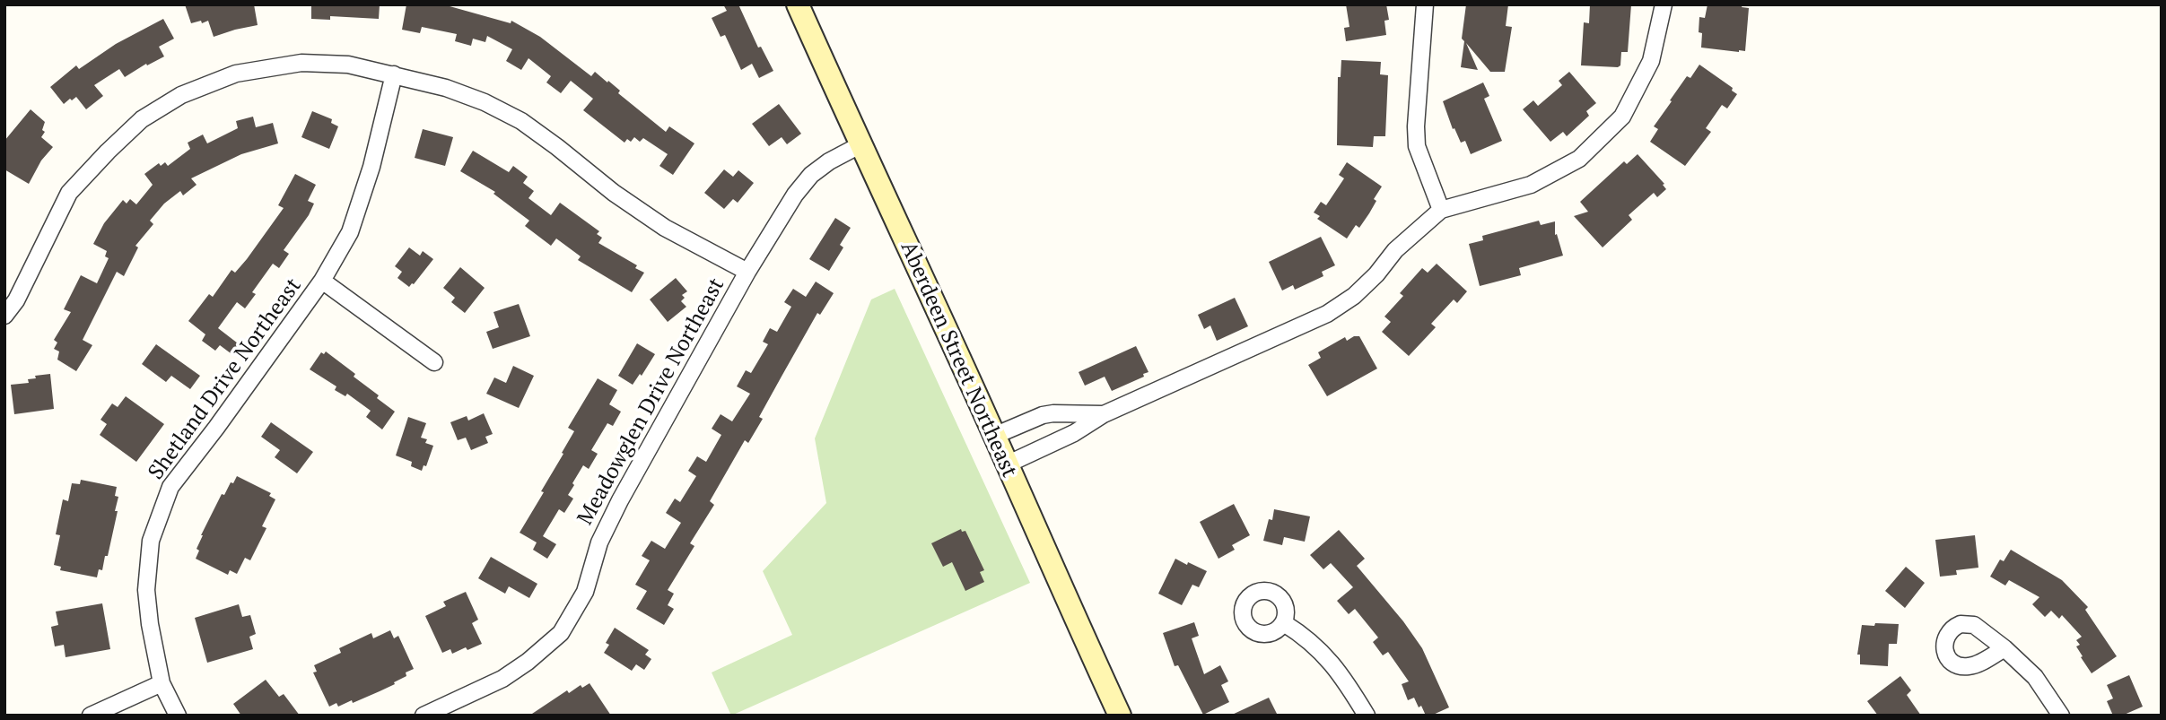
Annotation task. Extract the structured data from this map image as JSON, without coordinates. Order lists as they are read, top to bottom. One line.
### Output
{"streets":{"street":["Aberdeen Street Northeast","Shetland Drive Northeast","Meadowglen Drive Northeast"]},"crossings":[["Aberdeen Street Northeast","Meadowglen Drive Northeast"]]}
